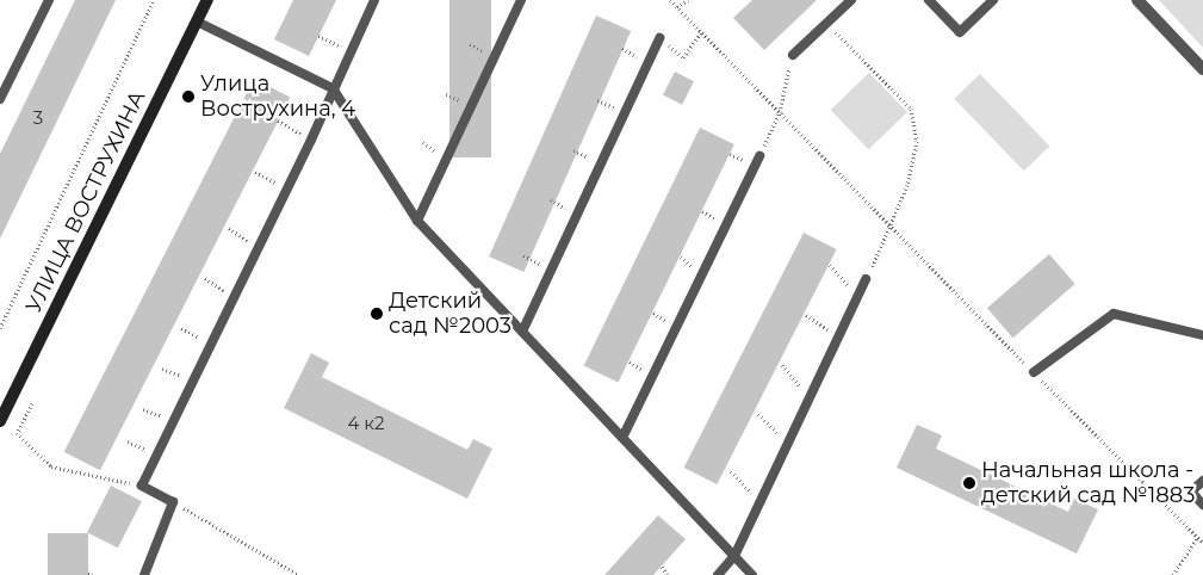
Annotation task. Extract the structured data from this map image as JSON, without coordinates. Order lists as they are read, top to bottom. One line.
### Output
{"streets":{"street":["УЛИЦА ВОСТРУХИНА"]},"places":["Улица Вострухина, 4","Детский сад №2003","Начальная школа - детский сад №1883"],"house_numbers":["3","4 к2"]}
